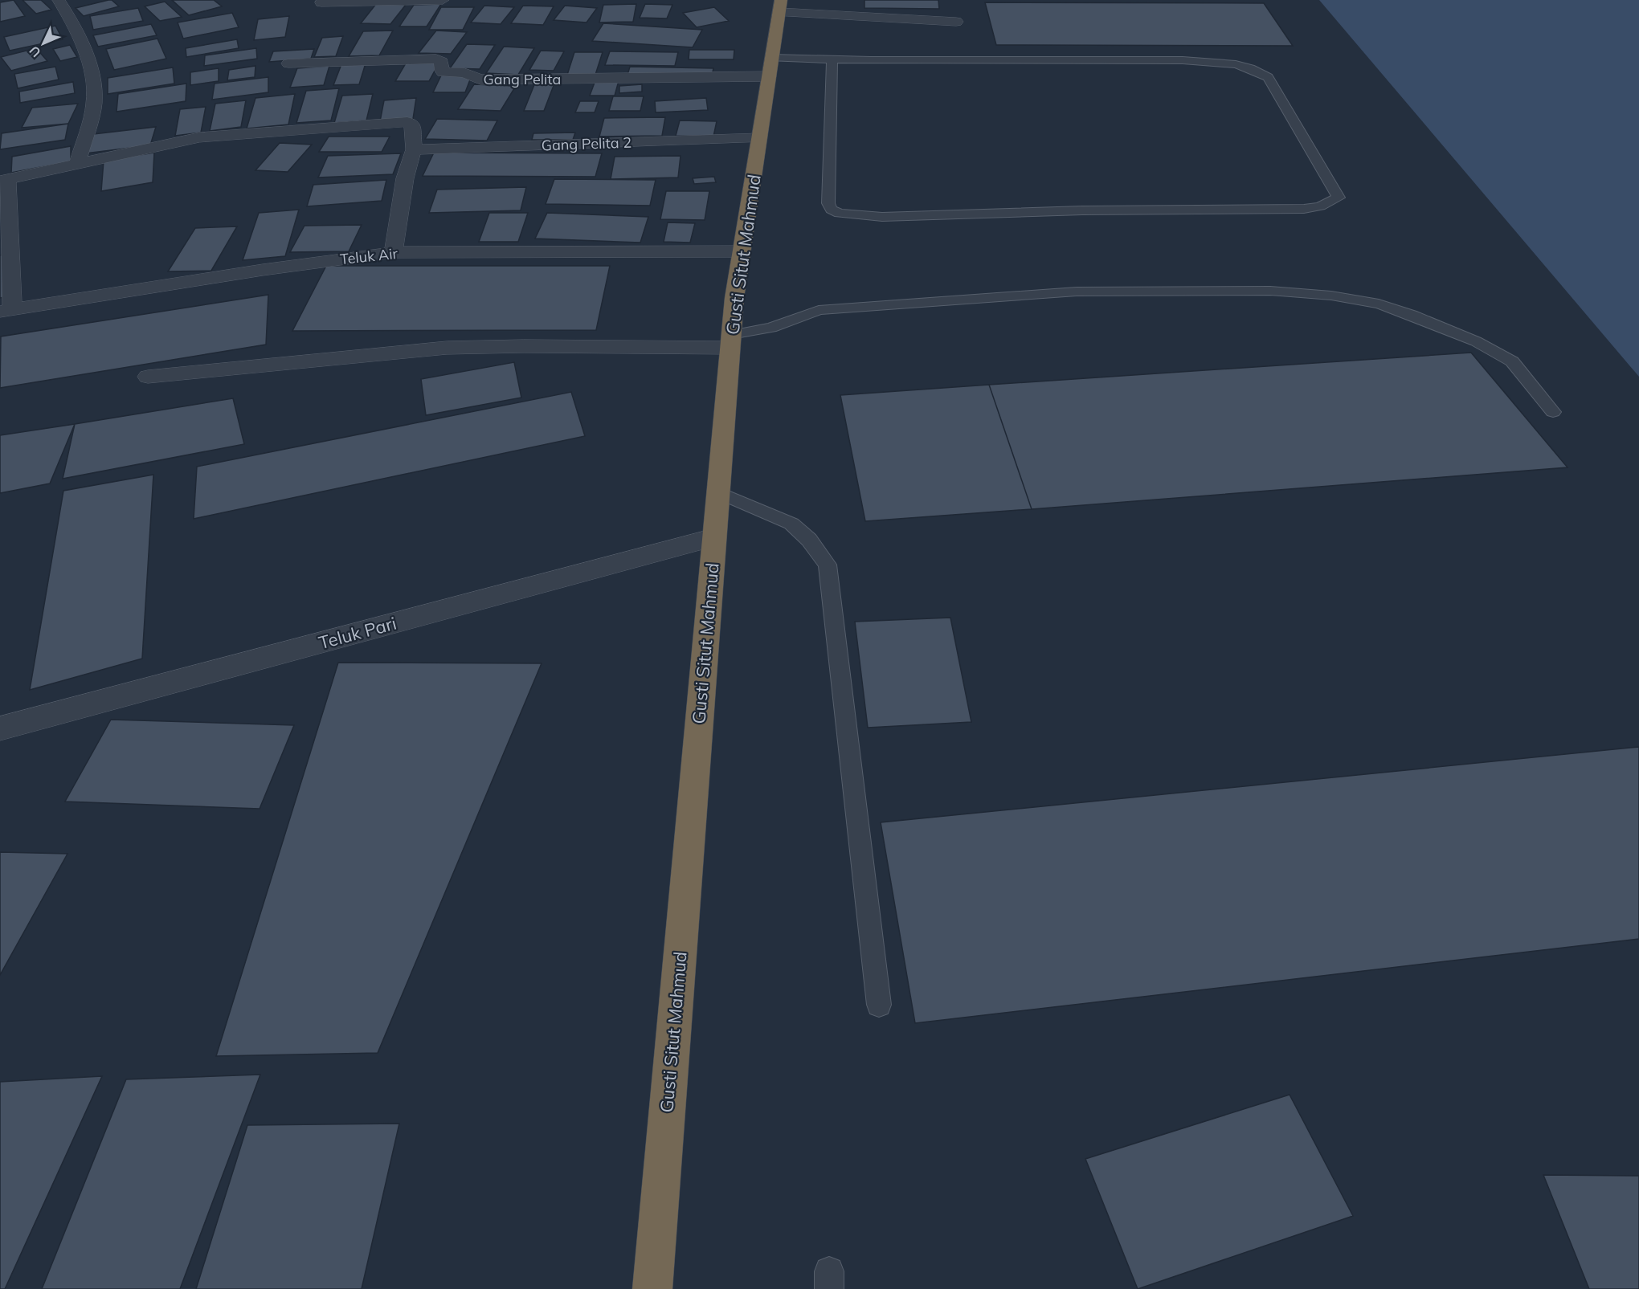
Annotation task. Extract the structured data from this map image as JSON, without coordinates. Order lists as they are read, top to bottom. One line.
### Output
{"streets":{"highway":["Gusti Situt Mahmud"],"street":["Gang Pelita","Gang Pelita 2","Teluk Air","Teluk Pari"]},"crossings":[["Gang Pelita","Gusti Situt Mahmud"],["Gang Pelita 2","Gusti Situt Mahmud"],["Gusti Situt Mahmud","Teluk Air"],["Gusti Situt Mahmud","Teluk Pari"]],"north":"bottom left"}
